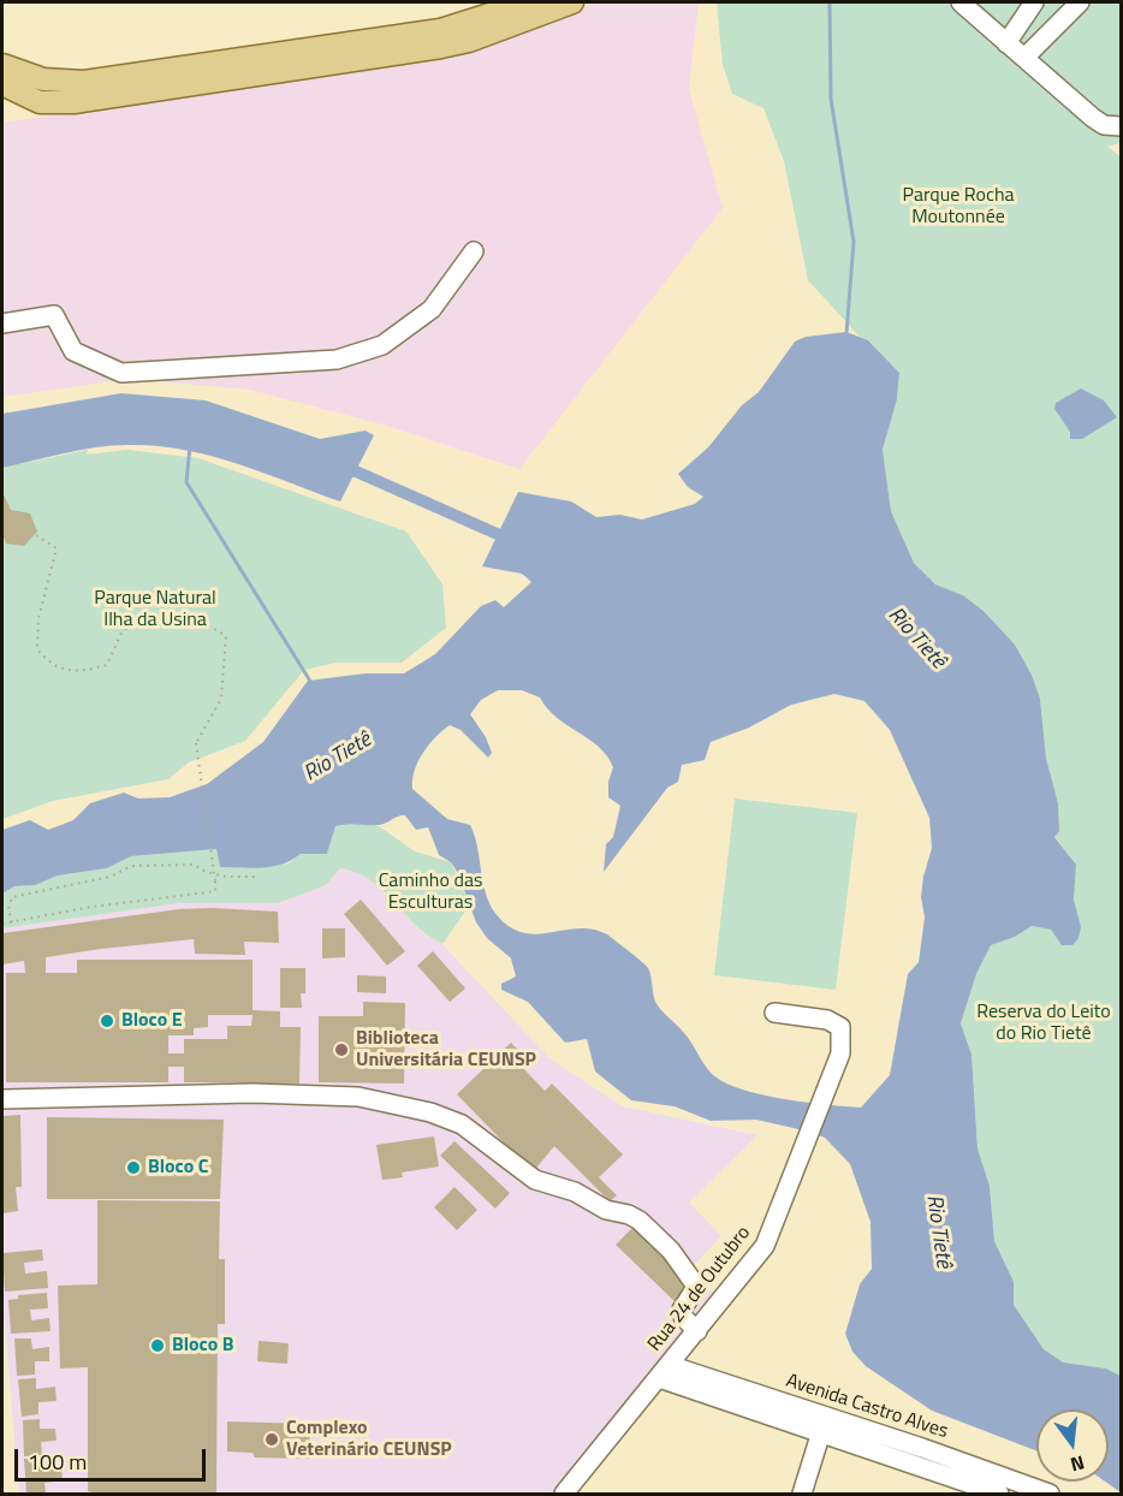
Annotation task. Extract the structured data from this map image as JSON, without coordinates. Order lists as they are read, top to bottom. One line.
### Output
{"streets":{"street":["Rua 24 de Outubro","Avenida Castro Alves"]},"crossings":[["Rua 24 de Outubro","Avenida Castro Alves"]],"water":["Rio Tietê"],"parks":["Parque Rocha Moutonnée","Parque Natural Ilha da Usina","Caminho das Esculturas","Reserva do Leito do Rio Tietê"],"places":["Bloco E","Biblioteca Universitária CEUNSP","Bloco C","Bloco B","Complexo Veterinário CEUNSP"],"scale_bar":"100 m","north":"bottom"}
